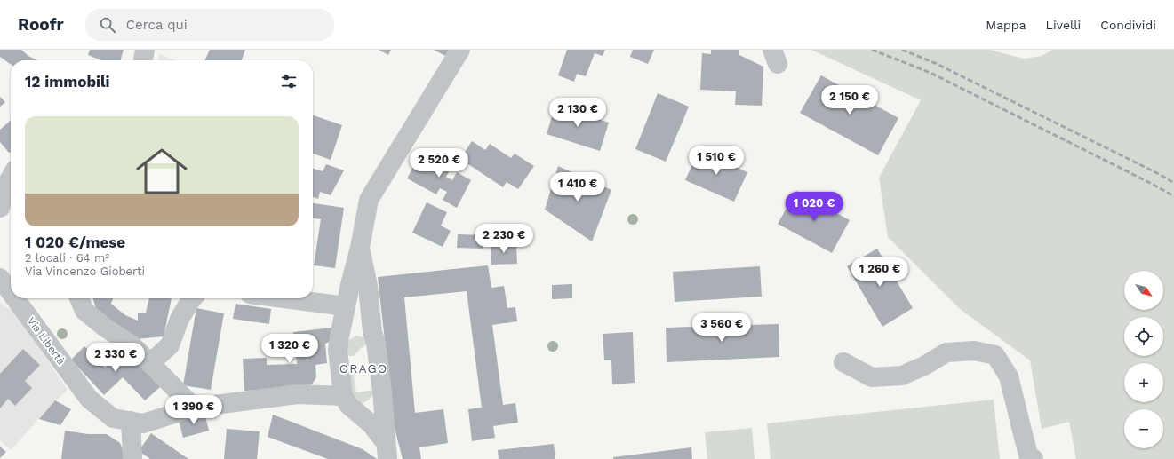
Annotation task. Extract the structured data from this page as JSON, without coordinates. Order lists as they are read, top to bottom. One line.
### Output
{"streets":{"street":["Via Libertà"]},"districts":["ORAGO"],"north":"bottom right","page":{"header":"Roofr","search":"Cerca qui","nav":["Mappa","Livelli","Condividi"],"heading":"12 immobili","price":["2 150 €","2 130 €","1 510 €","2 520 €","1 410 €","1 020 €","2 230 €","1 260 €","3 560 €","1 320 €","2 330 €","1 390 €"],"list":[{"name":"1 020 €/mese","note":"2 locali · 64 m² · Via Vincenzo Gioberti"}],"map_buttons":["+","−"]}}
